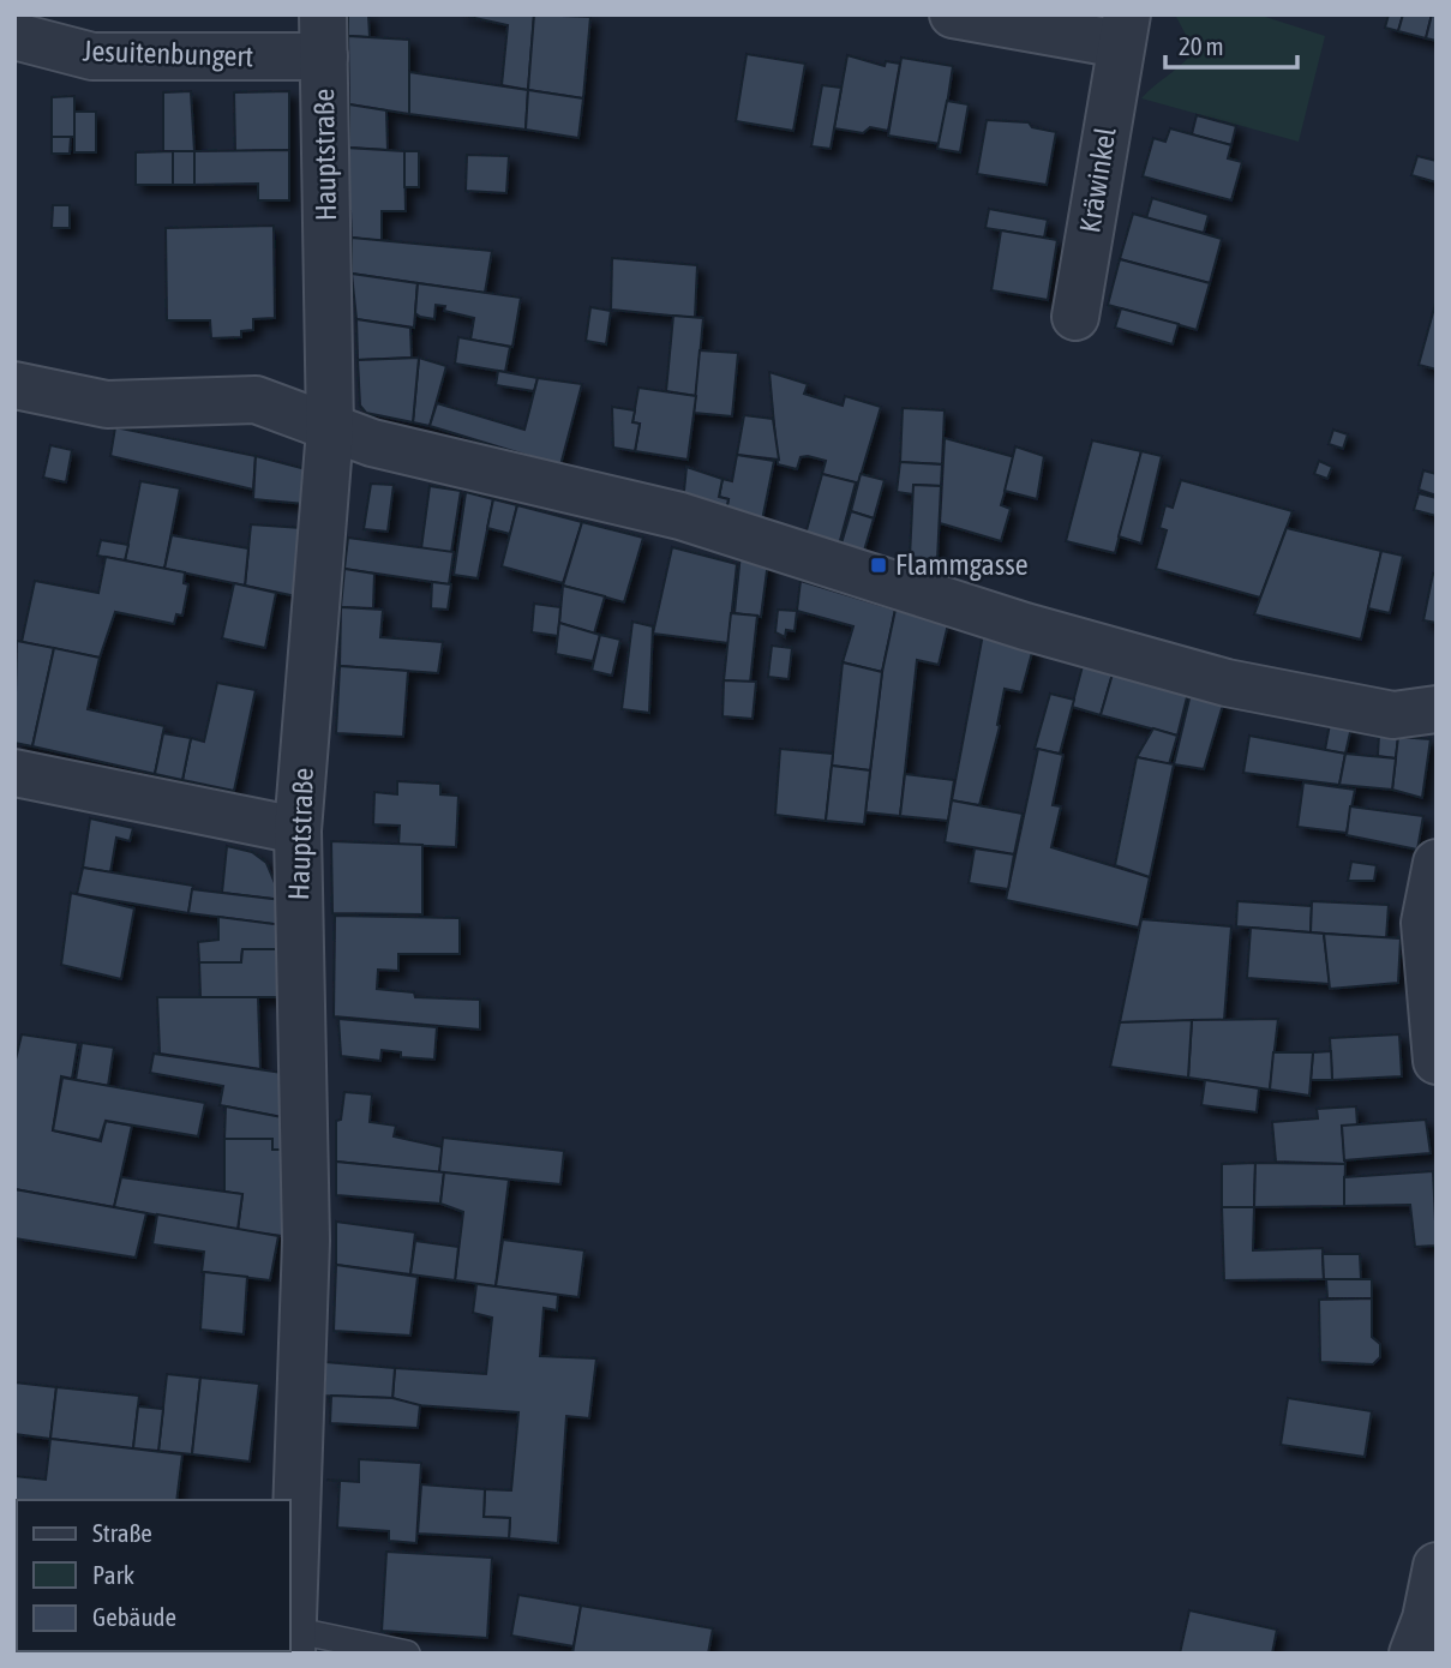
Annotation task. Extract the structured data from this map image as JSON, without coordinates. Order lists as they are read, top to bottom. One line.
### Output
{"streets":{"street":["Jesuitenbungert","Hauptstraße","Kräwinkel"]},"crossings":[["Jesuitenbungert","Hauptstraße"]],"places":{"transit":["Flammgasse"]},"legend":["Straße","Park","Gebäude"],"scale_bar":"20 m"}
